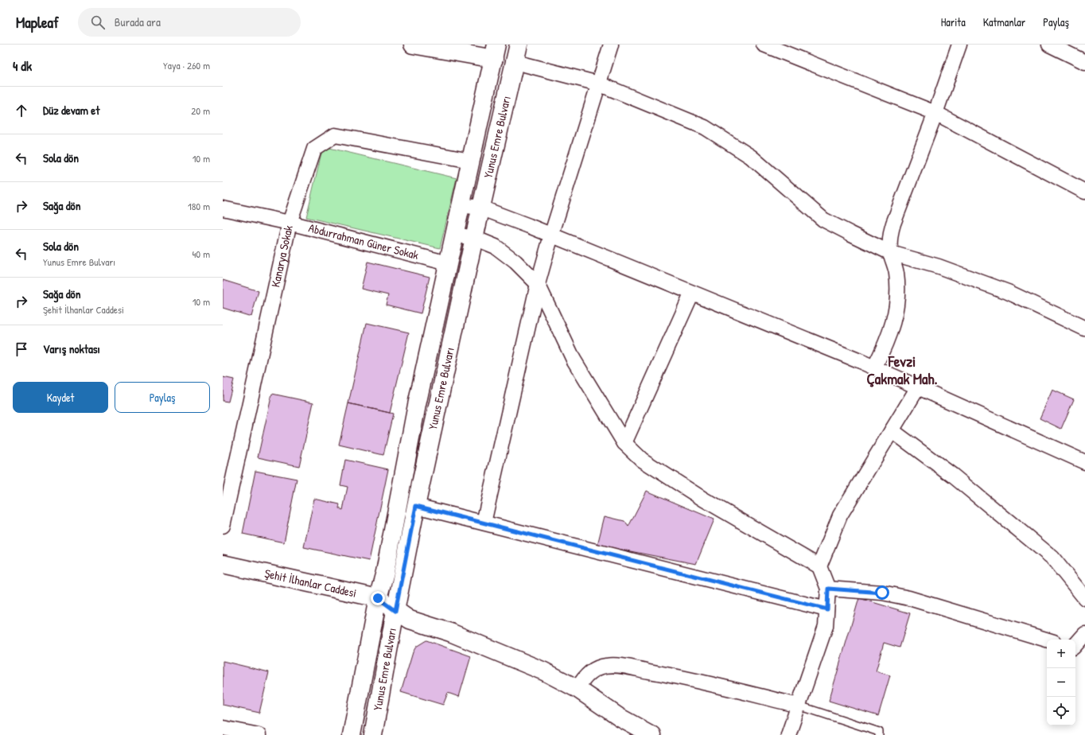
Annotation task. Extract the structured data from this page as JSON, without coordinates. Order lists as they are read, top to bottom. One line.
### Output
{"streets":{"main road":["Yunus Emre Bulvarı","Şehit İlhanlar Caddesi"],"street":["Abdurrahman Güner Sokak","Kanarya Sokak"]},"crossings":[["Yunus Emre Bulvarı","Abdurrahman Güner Sokak"],["Yunus Emre Bulvarı","Kanarya Sokak"],["Yunus Emre Bulvarı","Şehit İlhanlar Caddesi"],["Abdurrahman Güner Sokak","Kanarya Sokak"]],"districts":["Fevzi Çakmak Mah."],"page":{"header":"Mapleaf","search":"Burada ara","nav":["Harita","Katmanlar","Paylaş"],"heading":["4 dk","Yaya · 260 m"],"list":[["Düz devam et","20 m"],["Sola dön","10 m"],["Sağa dön","180 m"],["Sola dön","Yunus Emre Bulvarı","40 m"],["Sağa dön","Şehit İlhanlar Caddesi","10 m"],"Varış noktası"],"buttons":["Kaydet","Paylaş"],"map_buttons":["+","−"]}}
